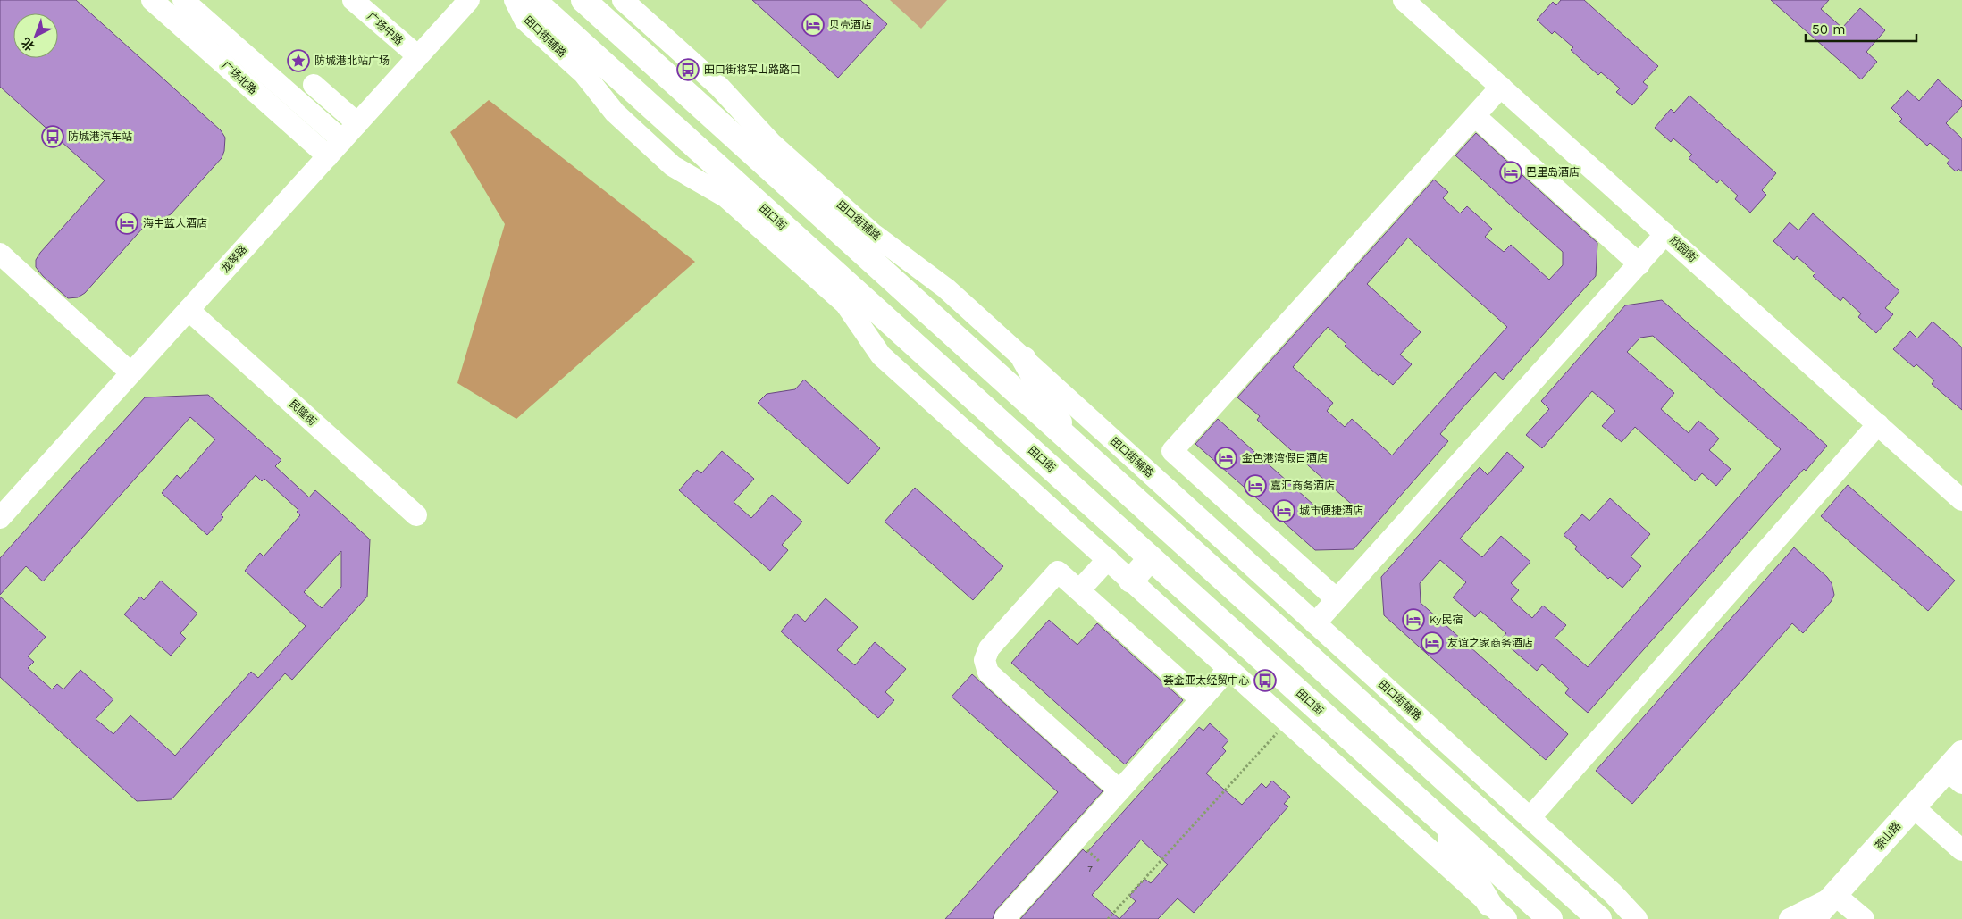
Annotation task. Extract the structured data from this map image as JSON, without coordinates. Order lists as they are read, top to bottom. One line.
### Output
{"streets":{"main road":["田口街","茶山路"],"street":["广场中路","田口街辅路","广场北路","欣园街","龙琴路","民隆街"]},"crossings":[["广场中路","龙琴路"],["广场北路","龙琴路"],["龙琴路","民隆街"]],"places":{"hotel":["贝壳酒店","巴里岛酒店","海中蓝大酒店","金色港湾假日酒店","嘉汇商务酒店","城市便捷酒店","Ky民宿","友谊之家商务酒店"],"place":["防城港北站广场"],"bus stop":["田口街将军山路路口","防城港汽车站","荟金亚太经贸中心"]},"house_numbers":["7"],"scale_bar":"50 m","north":"bottom left"}
